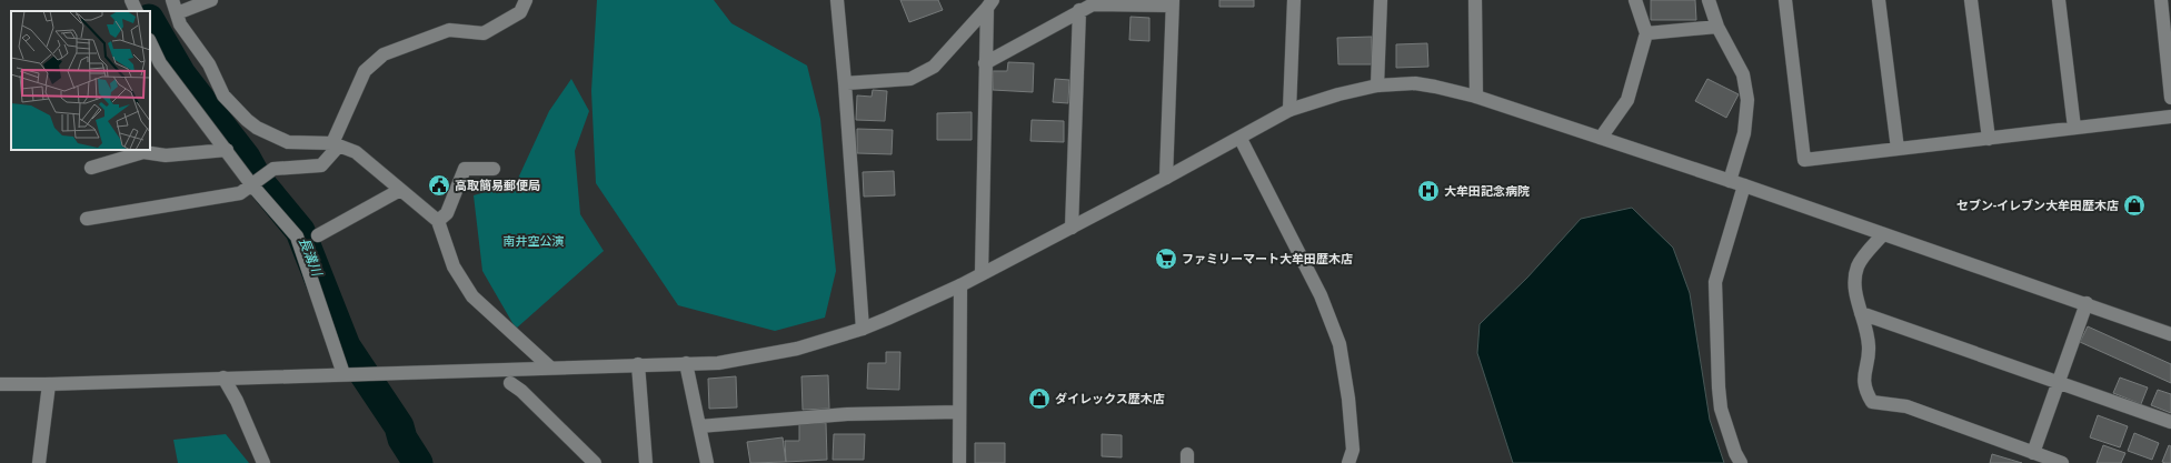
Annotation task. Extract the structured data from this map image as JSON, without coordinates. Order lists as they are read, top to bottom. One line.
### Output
{"water":["長溝川"],"parks":["南井空公演"],"places":{"public building":["高取簡易郵便局"],"hospital":["大牟田記念病院"],"shop":["セブン-イレブン大牟田歴木店","ダイレックス歴木店"],"supermarket":["ファミリーマート大牟田歴木店"]}}
